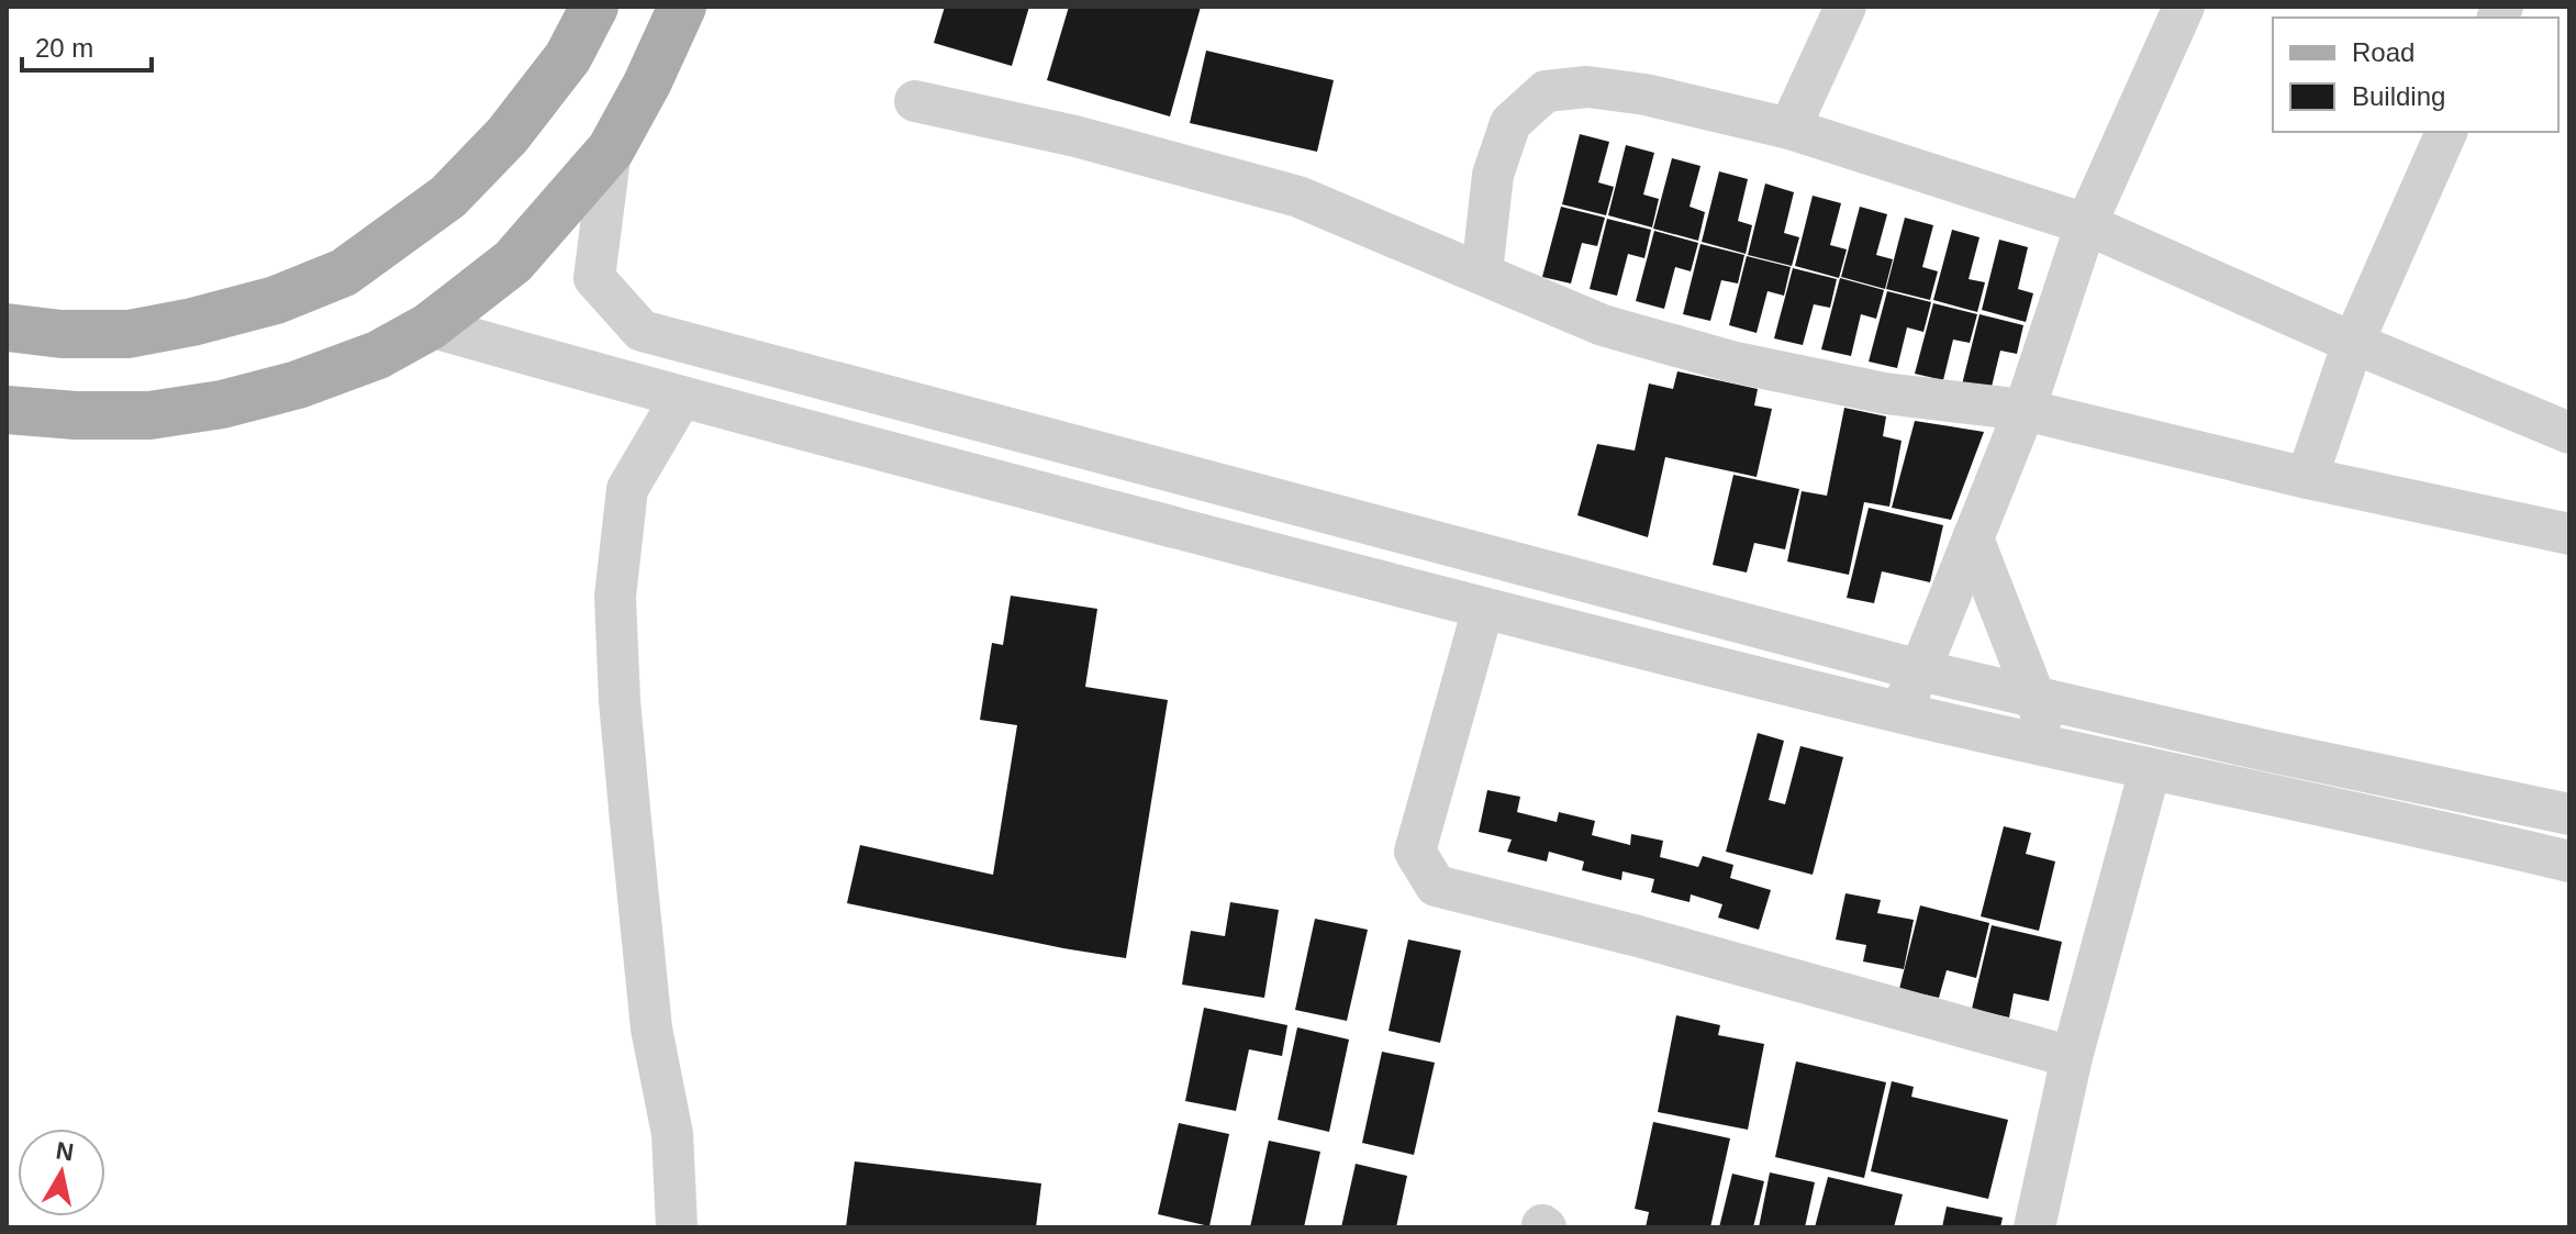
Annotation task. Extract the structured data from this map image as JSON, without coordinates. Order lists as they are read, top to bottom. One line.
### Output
{"legend":["Road","Building"],"scale_bar":"20 m","north":"top"}
